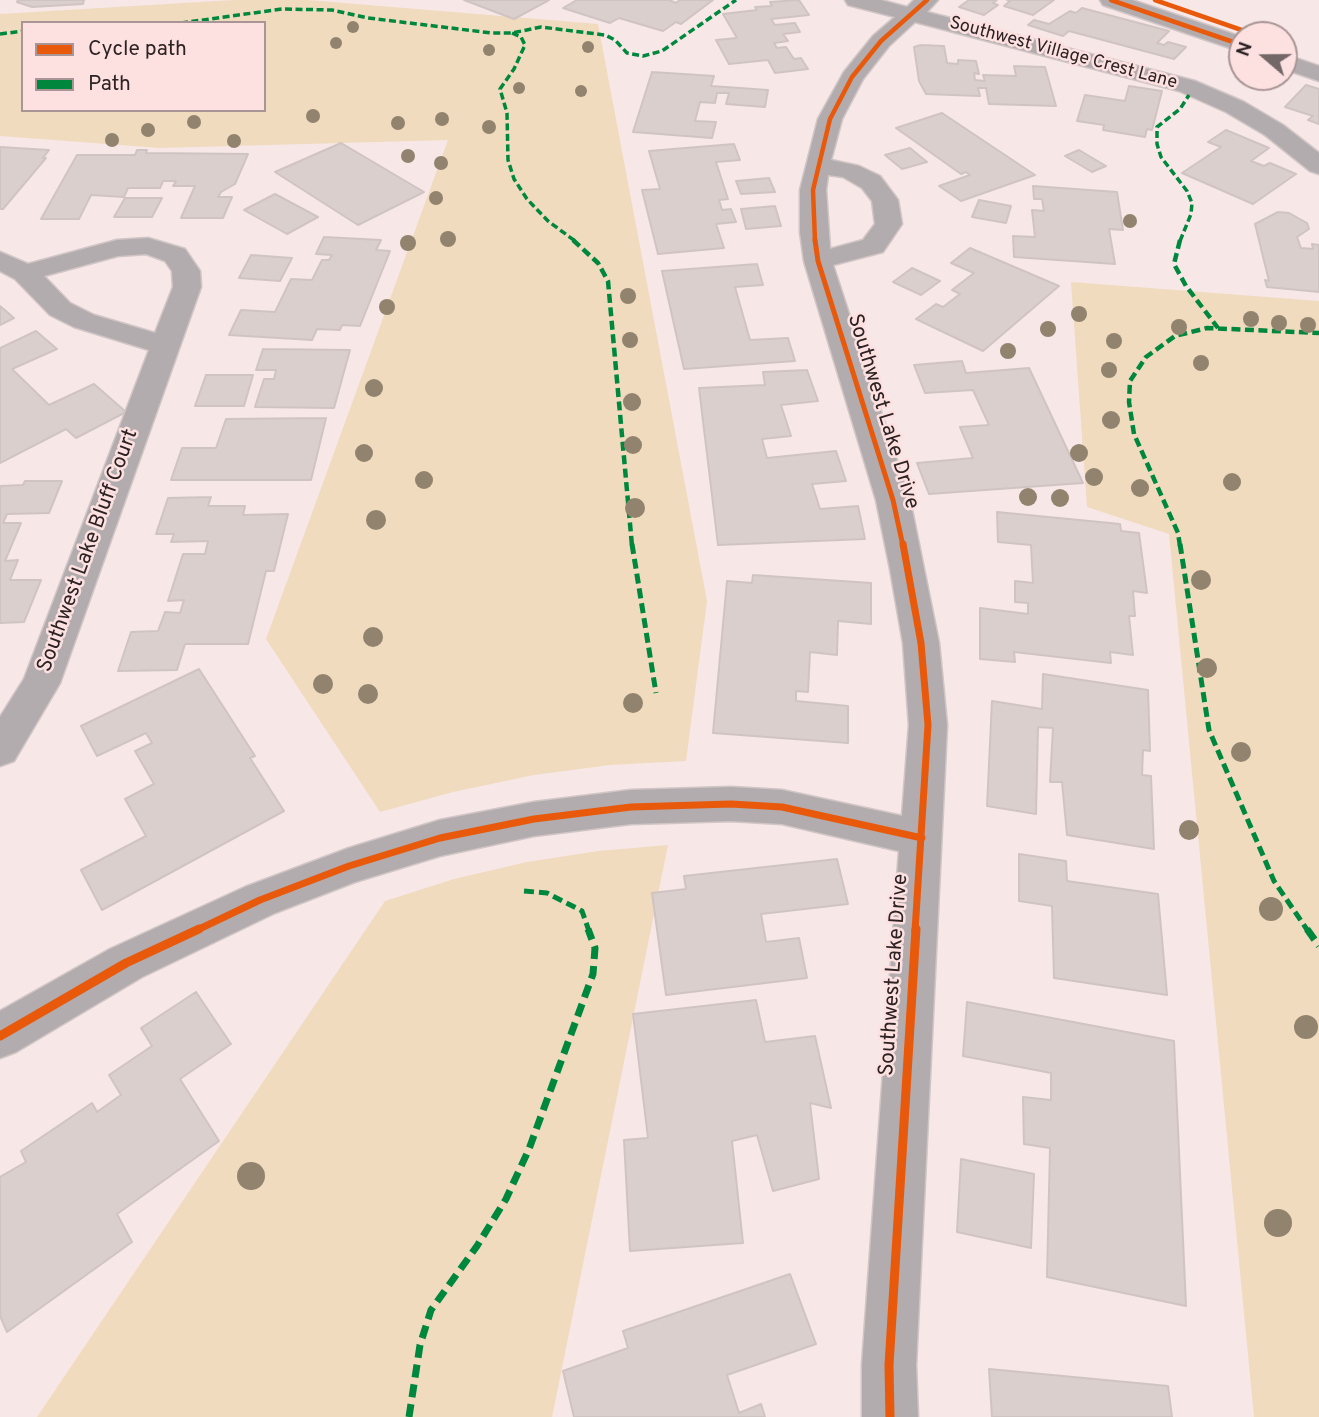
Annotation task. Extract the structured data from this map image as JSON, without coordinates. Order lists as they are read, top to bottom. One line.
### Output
{"streets":{"street":["Southwest Village Crest Lane","Southwest Lake Drive","Southwest Lake Bluff Court"]},"crossings":[["Southwest Village Crest Lane","Southwest Lake Drive"]],"legend":["Cycle path","Path"],"north":"left"}
